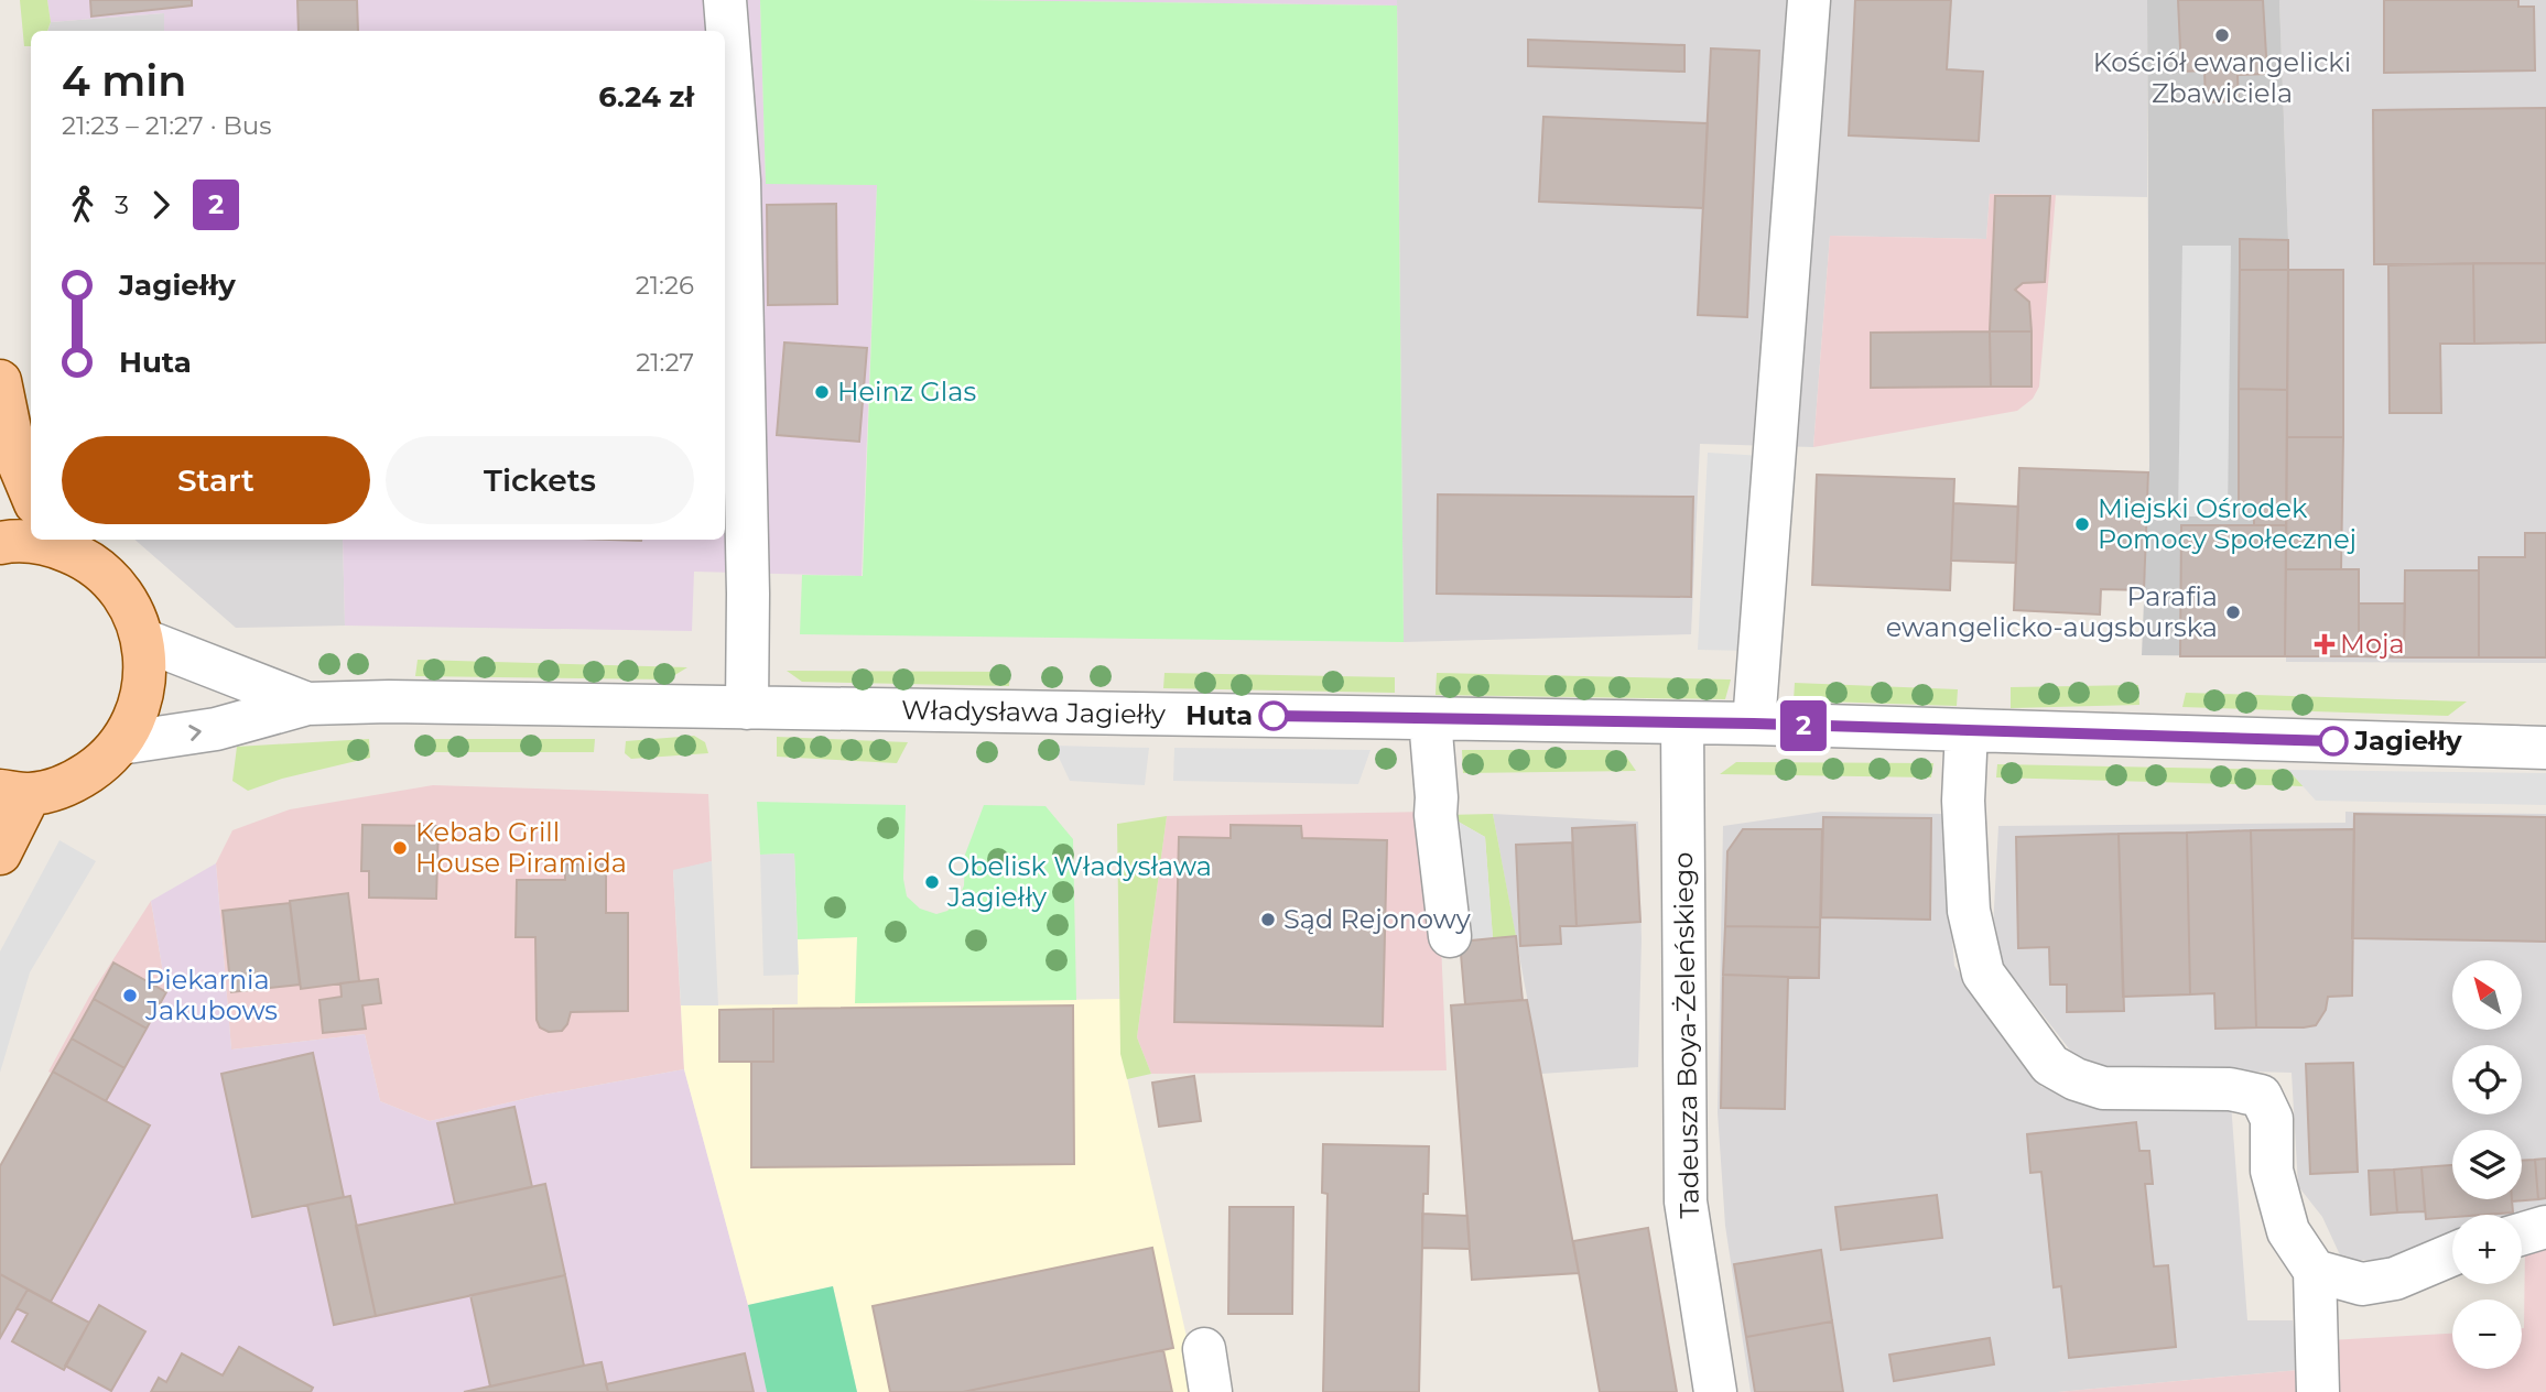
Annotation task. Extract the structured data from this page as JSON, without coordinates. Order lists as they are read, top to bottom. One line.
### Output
{"streets":{"street":["Władysława Jagiełły","Tadeusza Boya-Żeleńskiego"]},"crossings":[["Władysława Jagiełły","Tadeusza Boya-Żeleńskiego"]],"places":{"other":["Kościół ewangelicki Zbawiciela","Heinz Glas","Miejski Ośrodek Pomocy Społecznej","Parafia ewangelicko-augsburska","Huta","Jagiełły","Kebab Grill House Piramida","Obelisk Władysława Jagiełły","Sąd Rejonowy","Piekarnia Jakubows"],"health":["Moja"]},"lines":["bus line 2"],"north":"top left","page":{"on_map":"2","heading":["4 min","21:23 – 21:27 · Bus","6.24 zł"],"legs":["3","2"],"list":[{"name":"Jagiełły","value":"21:26"},{"name":"Huta","value":"21:27"}],"buttons":["Start","Tickets"],"map_buttons":["+","−"]}}
